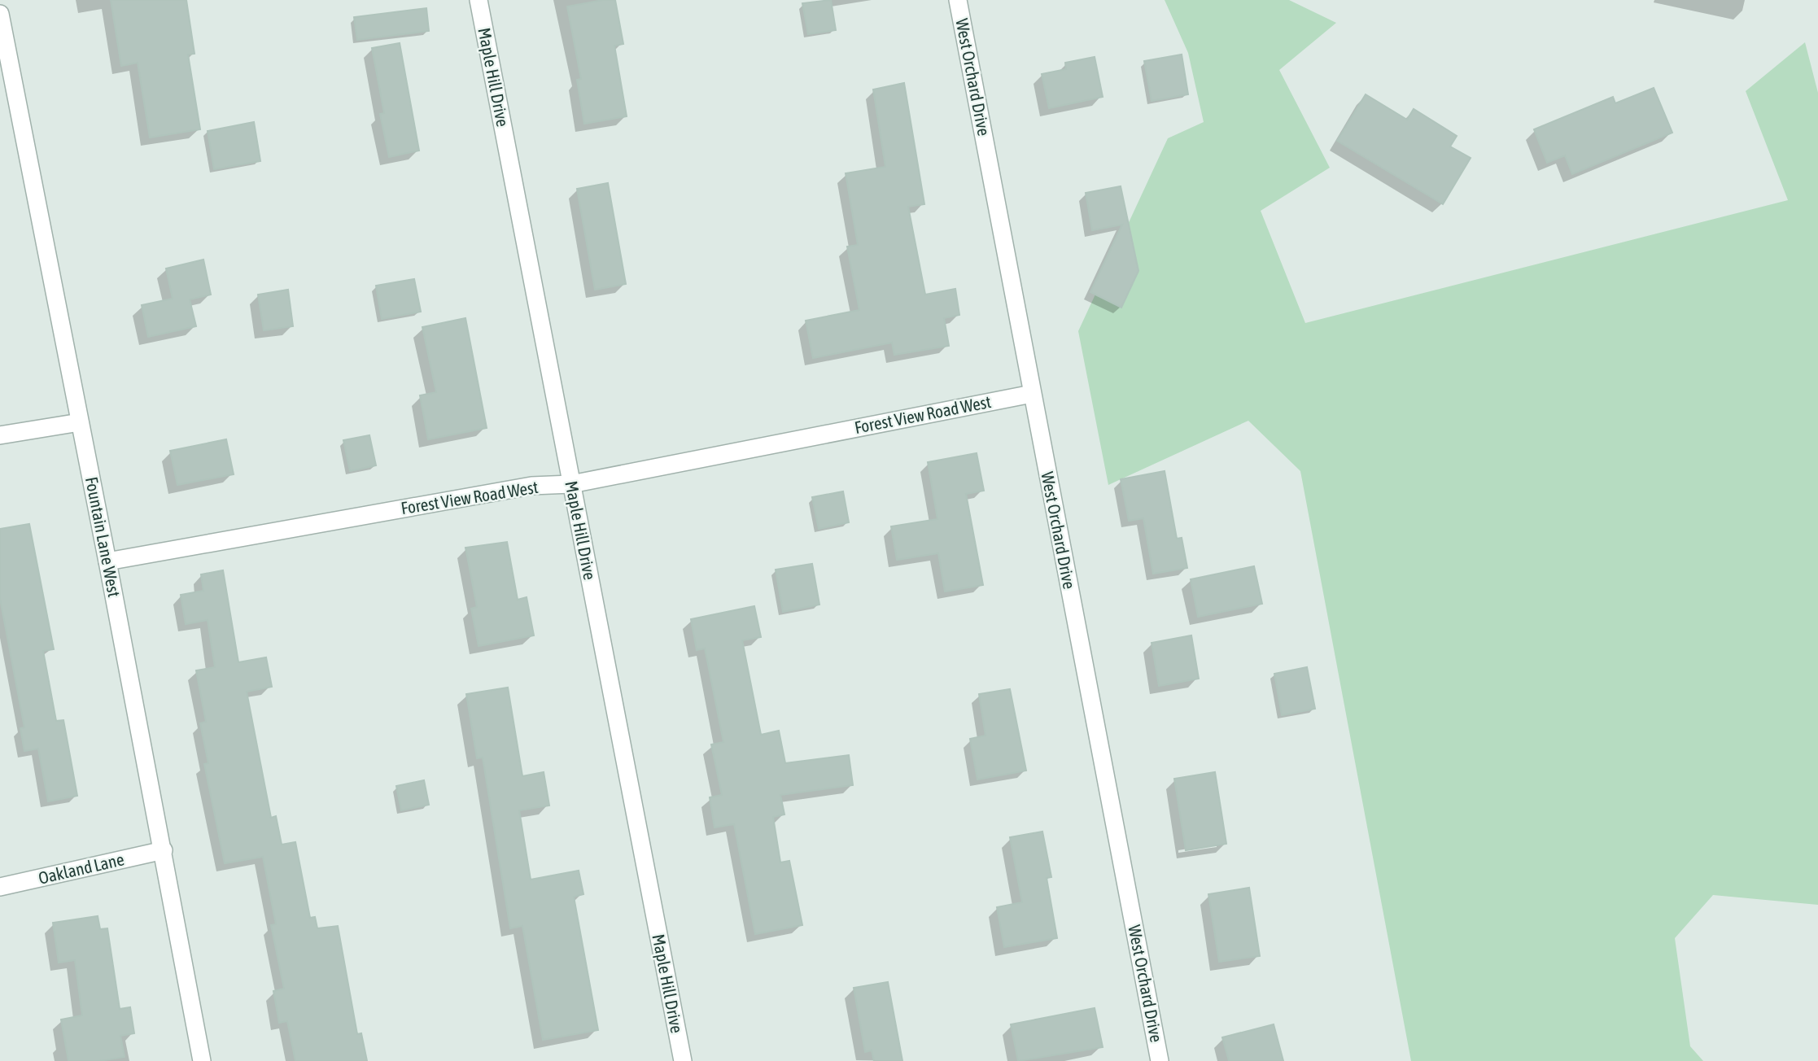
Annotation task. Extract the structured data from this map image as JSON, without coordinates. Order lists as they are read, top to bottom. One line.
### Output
{"streets":{"street":["Maple Hill Drive","West Orchard Drive","Forest View Road West","Fountain Lane West","Oakland Lane"]},"crossings":[["Maple Hill Drive","Forest View Road West"],["West Orchard Drive","Forest View Road West"],["Forest View Road West","Fountain Lane West"],["Fountain Lane West","Oakland Lane"]]}
